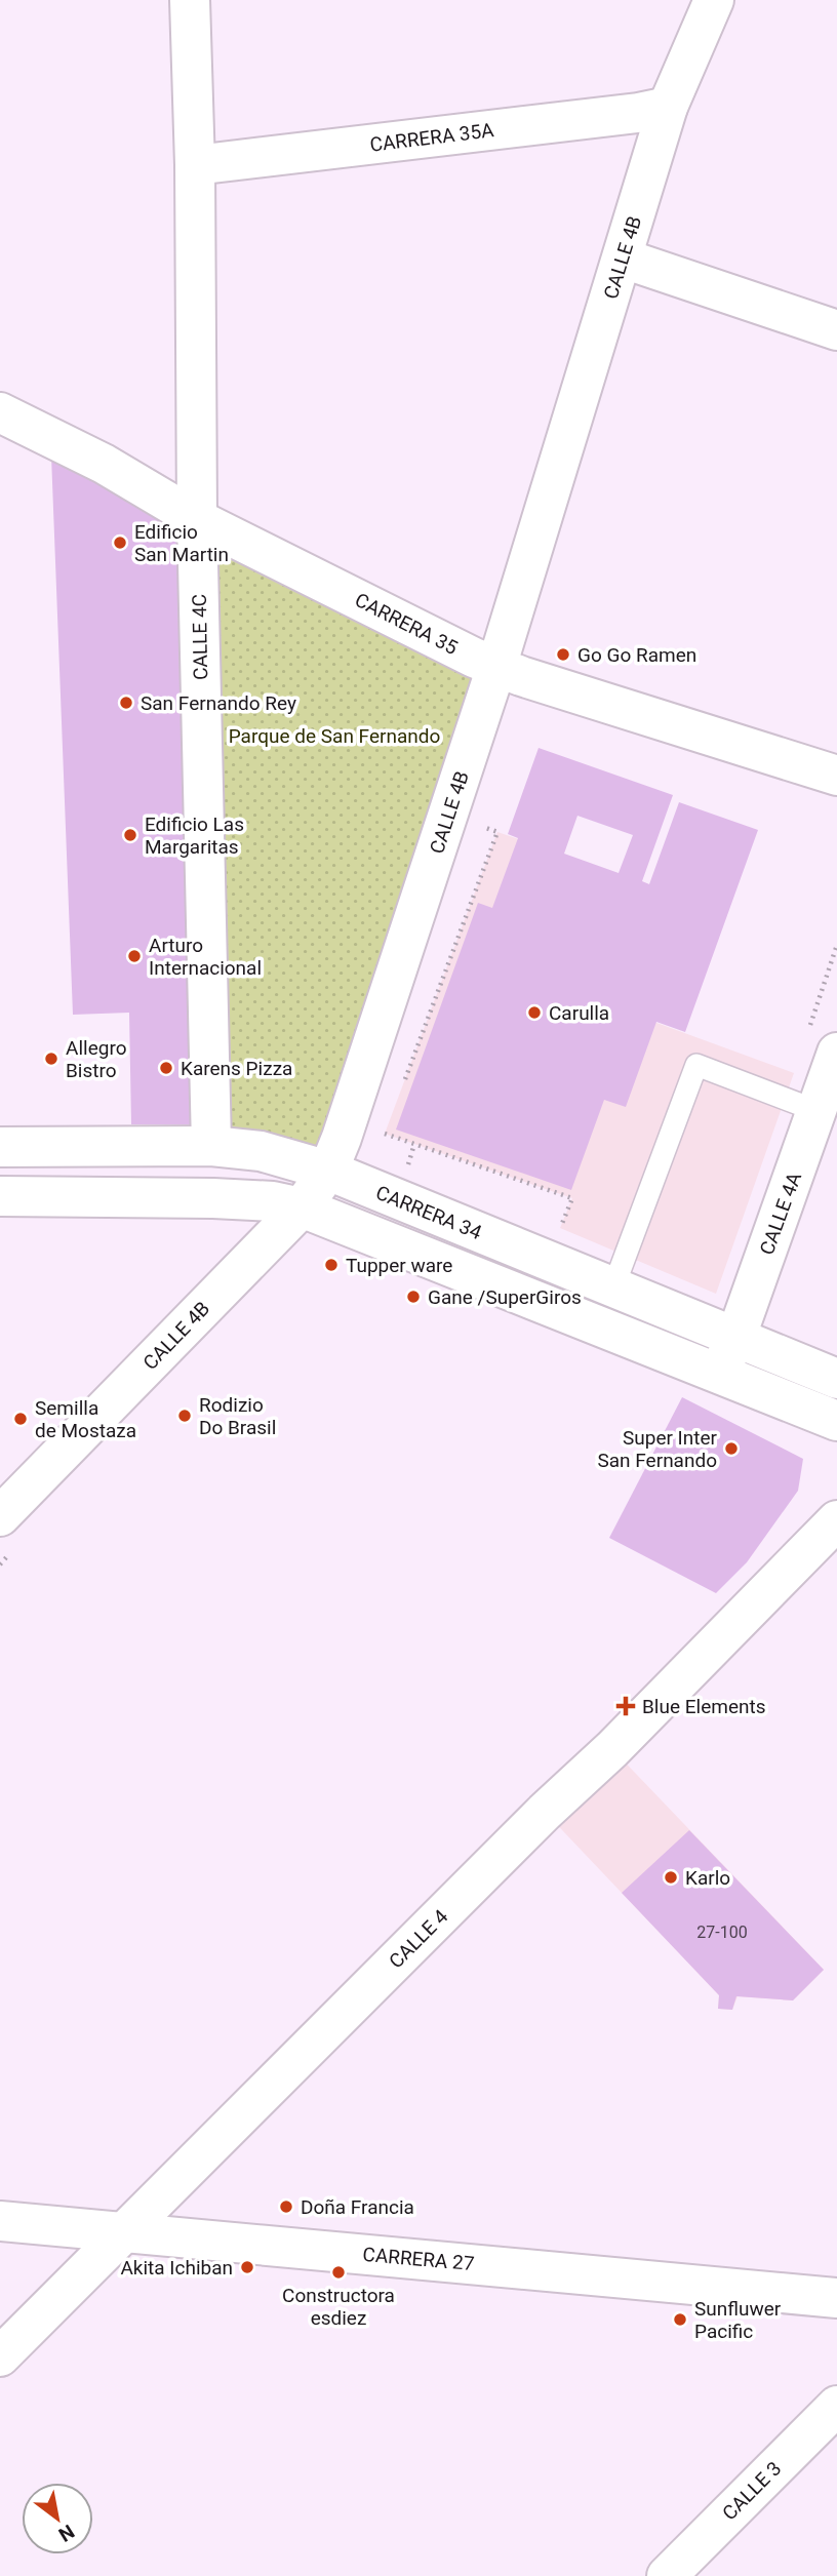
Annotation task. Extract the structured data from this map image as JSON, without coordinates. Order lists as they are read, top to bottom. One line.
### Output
{"streets":{"street":["CARRERA 35A","CALLE 4B","CARRERA 35","CALLE 4C","CARRERA 34","CALLE 4A","CALLE 4","CARRERA 27","CALLE 3"]},"crossings":[["CARRERA 35A","CALLE 4B"],["CARRERA 35A","CALLE 4C"],["CALLE 4B","CARRERA 35"],["CALLE 4B","CARRERA 34"],["CARRERA 35","CALLE 4C"],["CALLE 4C","CARRERA 34"],["CARRERA 34","CALLE 4A"],["CALLE 4","CARRERA 27"]],"parks":["Parque de San Fernando"],"places":{"other":["Edificio San Martin","Go Go Ramen","San Fernando Rey","Edificio Las Margaritas","Arturo Internacional","Carulla","Allegro Bistro","Karens Pizza","Tupper ware","Gane /SuperGiros","Rodizio Do Brasil","Semilla de Mostaza","Super Inter San Fernando","Karlo","Doña Francia","Akita Ichiban","Constructora esdiez","Sunfluwer Pacific"],"health":["Blue Elements"]},"house_numbers":["27-100"],"north":"bottom right"}
